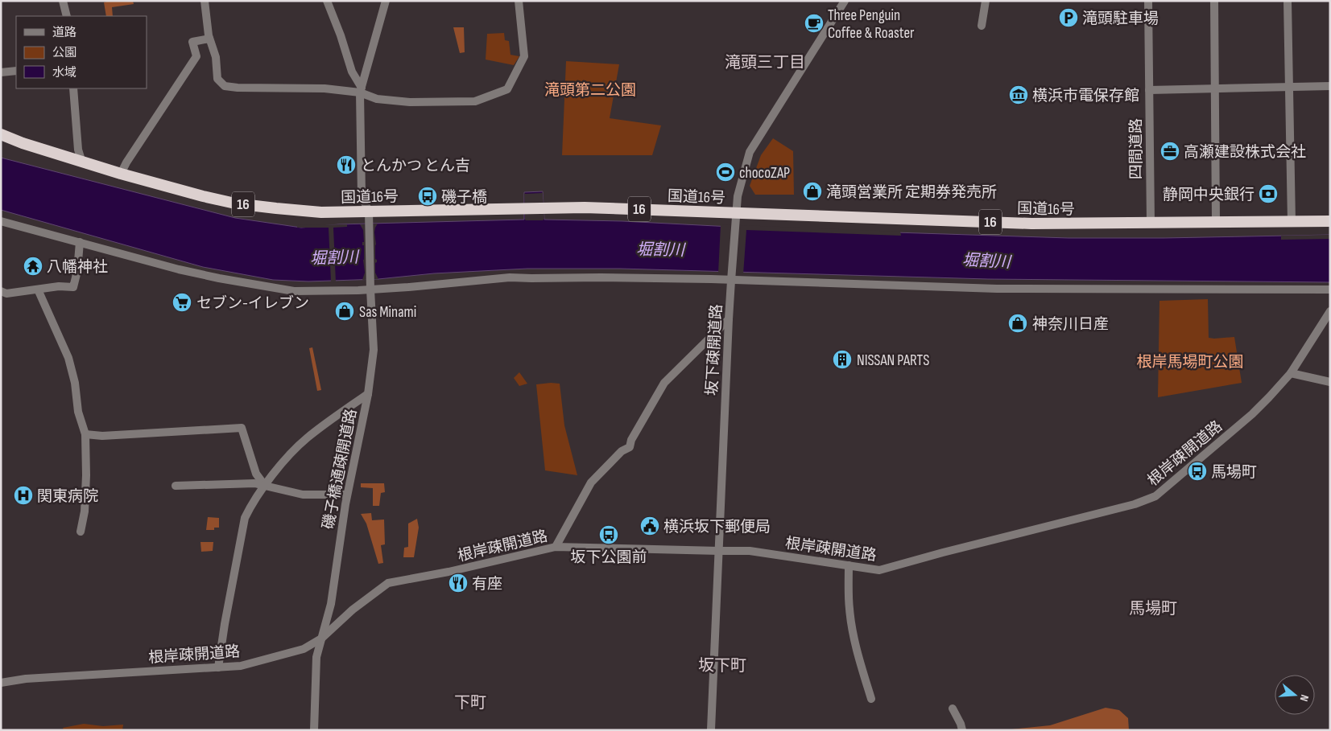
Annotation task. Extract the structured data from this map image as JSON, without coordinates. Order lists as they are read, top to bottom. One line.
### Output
{"streets":{"highway":["国道16号","16"],"street":["四間道路","坂下疎開道路","根岸疎開道路","磯子橋通疎開道路"]},"crossings":[["四間道路","国道16号"],["国道16号","坂下疎開道路"],["国道16号","磯子橋通疎開道路"],["坂下疎開道路","根岸疎開道路"],["根岸疎開道路","磯子橋通疎開道路"]],"districts":["滝頭三丁目","馬場町","坂下町","下町"],"water":["堀割川"],"parks":["滝頭第二公園","根岸馬場町公園"],"places":{"parking":["滝頭駐車場"],"cafe":["Three Penguin Coffee & Roaster"],"museum":["横浜市電保存館"],"office":["高瀬建設株式会社"],"restaurant":["とんかつ とん吉","有座"],"sports":["chocoZAP"],"shop":["滝頭営業所 定期券発売所","Sas Minami","神奈川日産"],"bank":["静岡中央銀行"],"bus stop":["磯子橋","馬場町","坂下公園前"],"temple":["八幡神社"],"supermarket":["セブン-イレブン"],"building":["NISSAN PARTS"],"hospital":["関東病院"],"public building":["横浜坂下郵便局"]},"legend":["道路","公園","水域"],"north":"right"}
